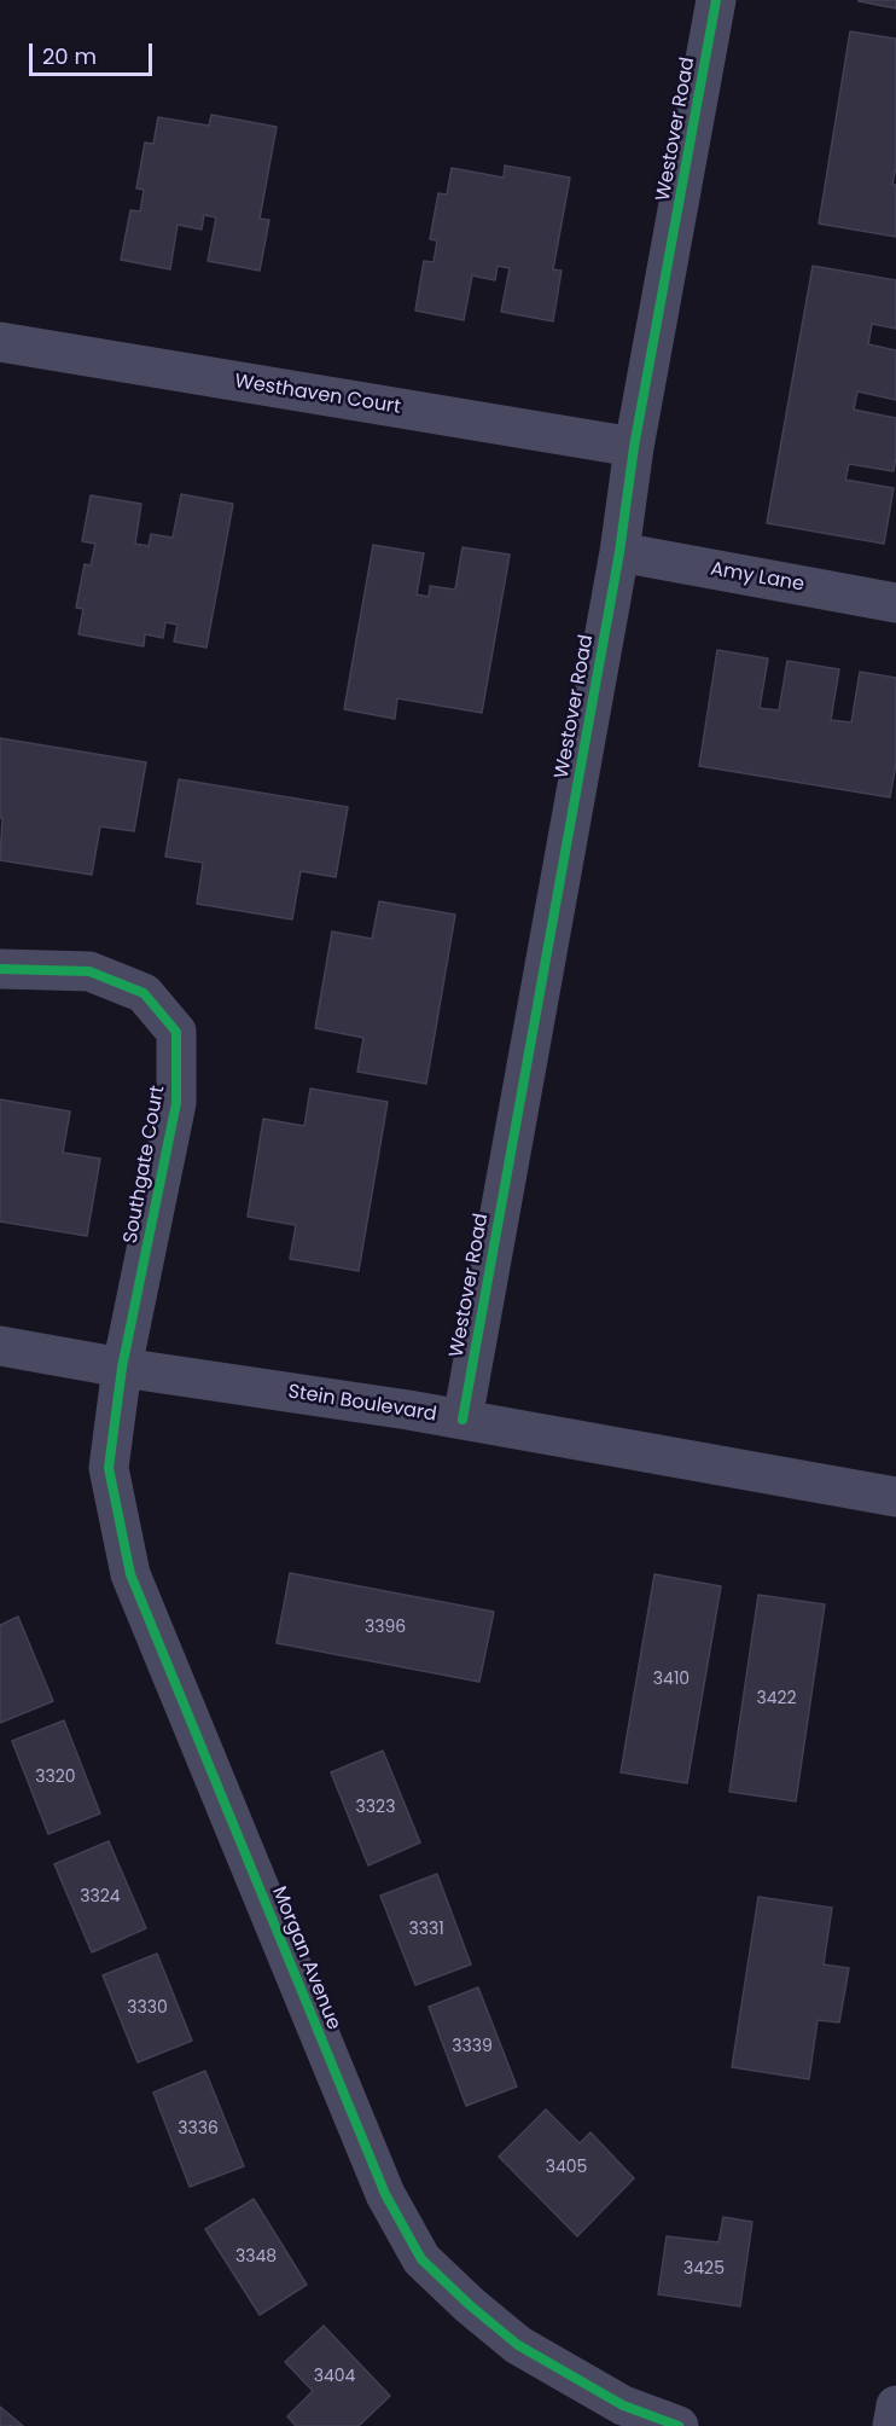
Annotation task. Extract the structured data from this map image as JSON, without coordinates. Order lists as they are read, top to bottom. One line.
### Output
{"streets":{"street":["Westover Road","Westhaven Court","Amy Lane","Southgate Court","Stein Boulevard","Morgan Avenue"]},"crossings":[["Westover Road","Westhaven Court"],["Westover Road","Amy Lane"],["Westover Road","Stein Boulevard"],["Southgate Court","Stein Boulevard"],["Southgate Court","Morgan Avenue"],["Stein Boulevard","Morgan Avenue"]],"house_numbers":["3396","3410","3422","3320","3323","3324","3331","3330","3339","3336","3405","3348","3425","3404"],"scale_bar":"20 m"}
